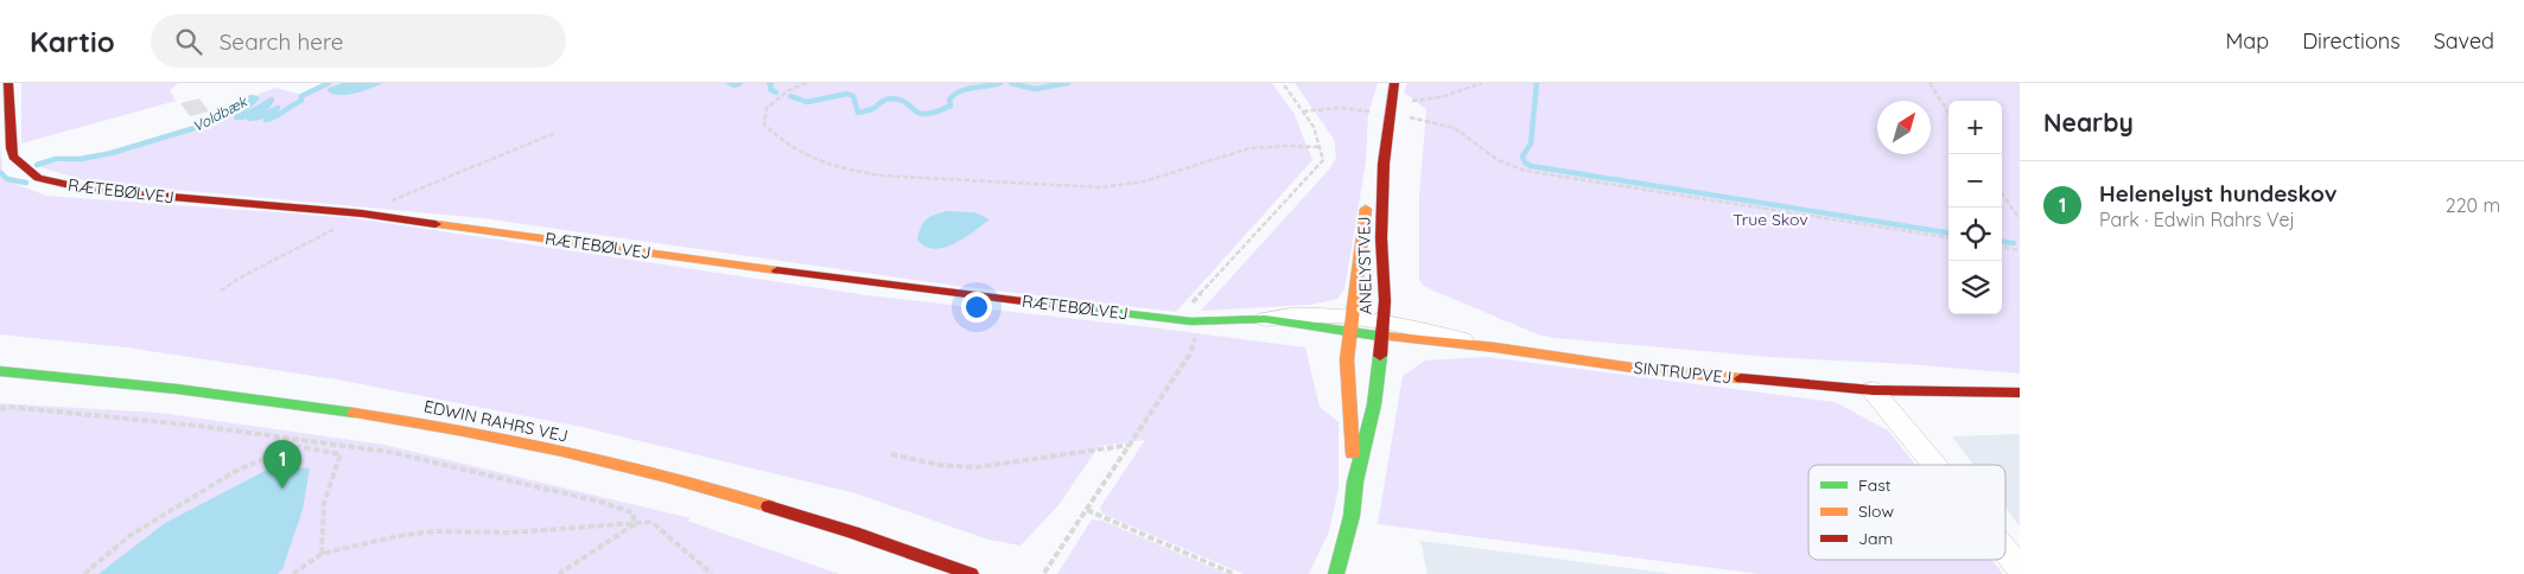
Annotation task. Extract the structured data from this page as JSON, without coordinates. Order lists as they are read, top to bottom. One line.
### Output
{"streets":{"main road":["RÆTEBØLVEJ","ANELYSTVEJ","SINTRUPVEJ","EDWIN RAHRS VEJ"]},"crossings":[["RÆTEBØLVEJ","ANELYSTVEJ"],["RÆTEBØLVEJ","SINTRUPVEJ"],["ANELYSTVEJ","SINTRUPVEJ"]],"water":["Voldbæk"],"parks":["True Skov"],"legend":["Fast","Slow","Jam"],"north":"top right","page":{"header":"Kartio","search":"Search here","nav":["Map","Directions","Saved"],"heading":"Nearby","map_buttons":["+","−"],"list":[{"mark":"1","name":"Helenelyst hundeskov","note":"Park · Edwin Rahrs Vej","value":"220 m"}],"pins":"1"}}
